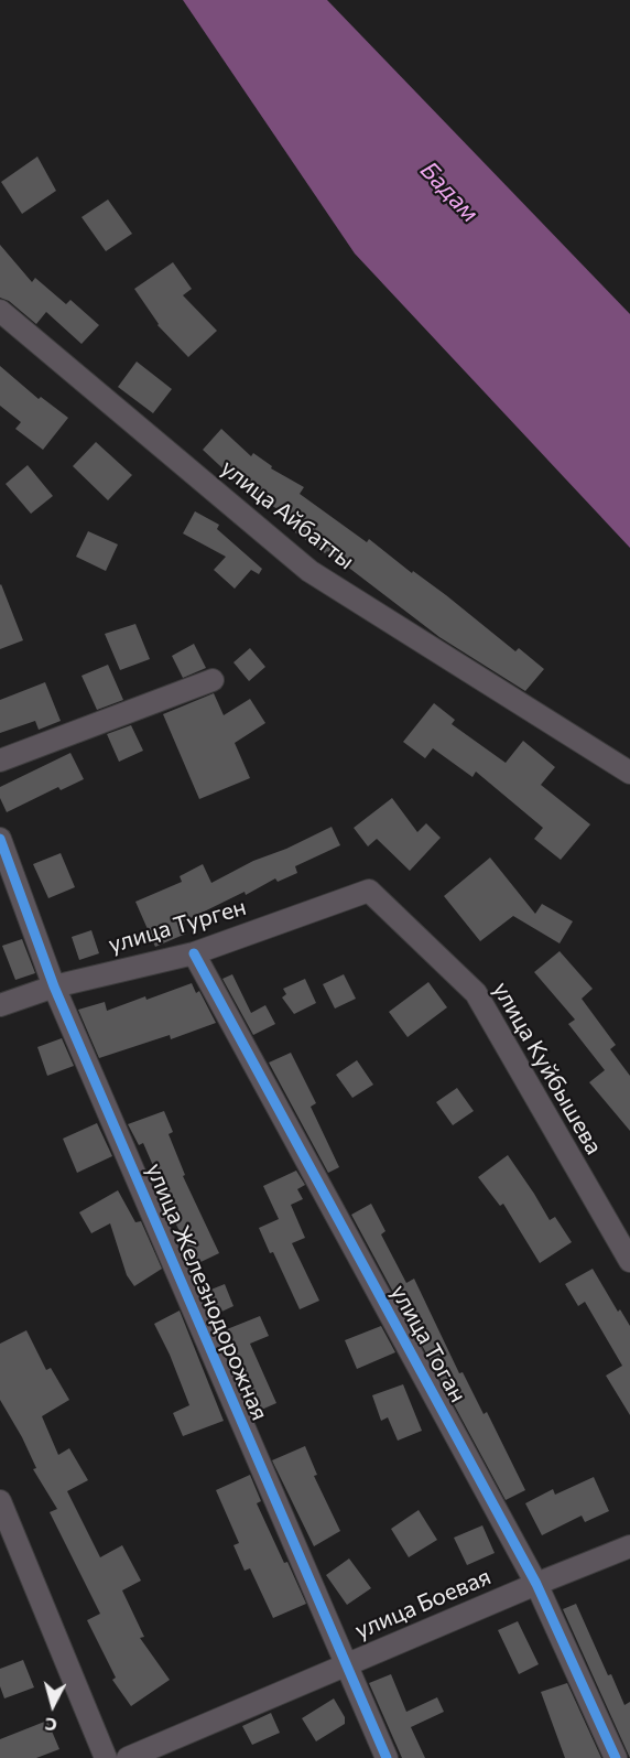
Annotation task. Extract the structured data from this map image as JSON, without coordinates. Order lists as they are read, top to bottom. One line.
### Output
{"streets":{"street":["улица Айбатты","улица Турген","улица Куйбышева","улица Железнодорожная","улица Тоган","улица Боевая"]},"crossings":[["улица Турген","улица Куйбышева"],["улица Турген","улица Железнодорожная"],["улица Турген","улица Тоган"],["улица Железнодорожная","улица Боевая"],["улица Тоган","улица Боевая"]],"water":["Бадам"],"north":"bottom"}
